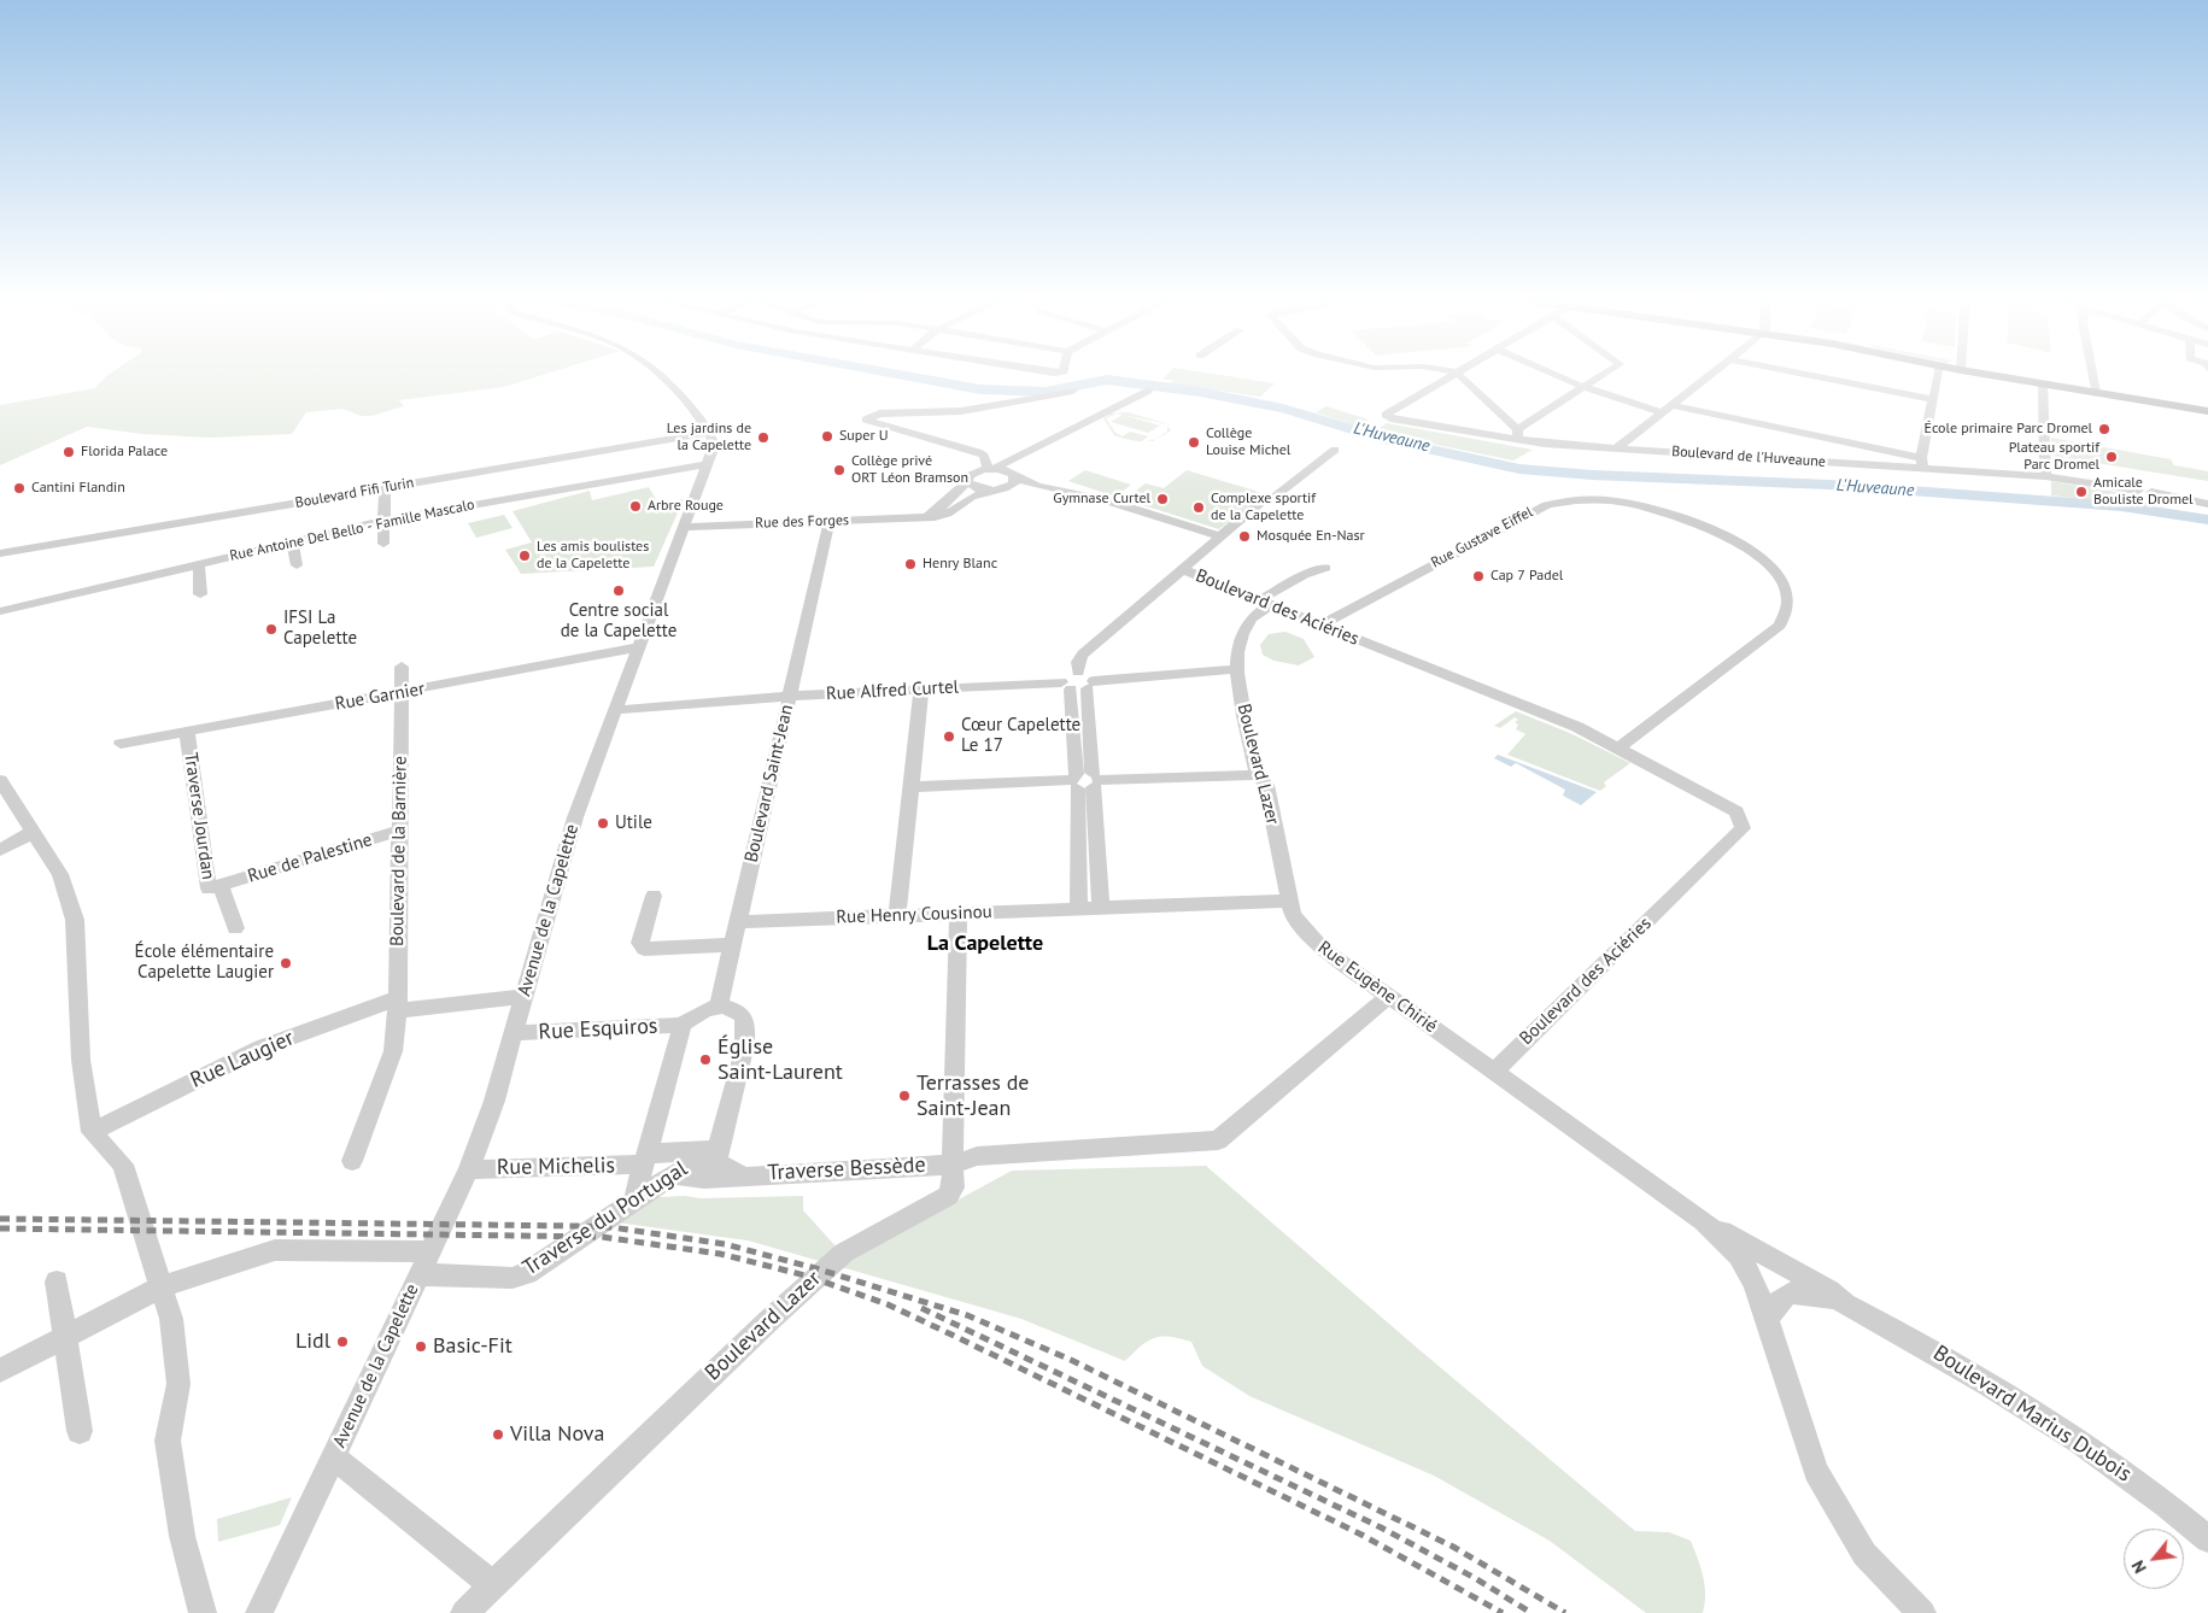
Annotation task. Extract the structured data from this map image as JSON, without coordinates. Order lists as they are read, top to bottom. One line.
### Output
{"streets":{"street":["Boulevard de l'Huveaune","Boulevard Fifi Turin","Rue des Forges","Rue Antoine Del Bello - Famille Mascalo","Rue Gustave Eiffel","Boulevard des Aciéries","Rue Alfred Curtel","Rue Garnier","Boulevard Lazer","Boulevard Saint-Jean","Traverse Jourdan","Boulevard de la Barnière","Rue de Palestine","Avenue de la Capelette","Rue Henry Cousinou","Rue Eugène Chirié","Rue Esquiros","Rue Laugier","Rue Michelis","Traverse Bessède","Traverse du Portugal","Boulevard Marius Dubois"]},"crossings":[["Boulevard Fifi Turin","Avenue de la Capelette"],["Rue des Forges","Boulevard Saint-Jean"],["Rue des Forges","Avenue de la Capelette"],["Rue Antoine Del Bello - Famille Mascalo","Avenue de la Capelette"],["Rue Gustave Eiffel","Boulevard des Aciéries"],["Boulevard des Aciéries","Boulevard Lazer"],["Boulevard des Aciéries","Rue Eugène Chirié"],["Rue Alfred Curtel","Boulevard Saint-Jean"],["Rue Alfred Curtel","Avenue de la Capelette"],["Rue Garnier","Traverse Jourdan"],["Rue Garnier","Boulevard de la Barnière"],["Rue Garnier","Avenue de la Capelette"],["Boulevard Lazer","Rue Henry Cousinou"],["Boulevard Lazer","Rue Eugène Chirié"],["Boulevard Lazer","Traverse Bessède"],["Boulevard Saint-Jean","Rue Henry Cousinou"],["Traverse Jourdan","Rue de Palestine"],["Boulevard de la Barnière","Rue de Palestine"],["Boulevard de la Barnière","Rue Laugier"],["Avenue de la Capelette","Rue Esquiros"],["Avenue de la Capelette","Rue Laugier"],["Avenue de la Capelette","Rue Michelis"],["Avenue de la Capelette","Traverse du Portugal"],["Rue Michelis","Traverse du Portugal"],["Traverse Bessède","Traverse du Portugal"]],"districts":["La Capelette"],"water":["L'Huveaune"],"places":["École primaire Parc Dromel","Super U","Les jardins de la Capelette","Collège Louise Michel","Florida Palace","Plateau sportif Parc Dromel","Collège privé ORT Léon Bramson","Cantini Flandin","Amicale Bouliste Dromel","Gymnase Curtel","Arbre Rouge","Complexe sportif de la Capelette","Mosquée En-Nasr","Les amis boulistes de la Capelette","Henry Blanc","Cap 7 Padel","Centre social de la Capelette","IFSI La Capelette","Cœur Capelette Le 17","Utile","École élémentaire Capelette Laugier","Église Saint-Laurent","Terrasses de Saint-Jean","Lidl","Basic-Fit","Villa Nova"],"north":"bottom left"}
